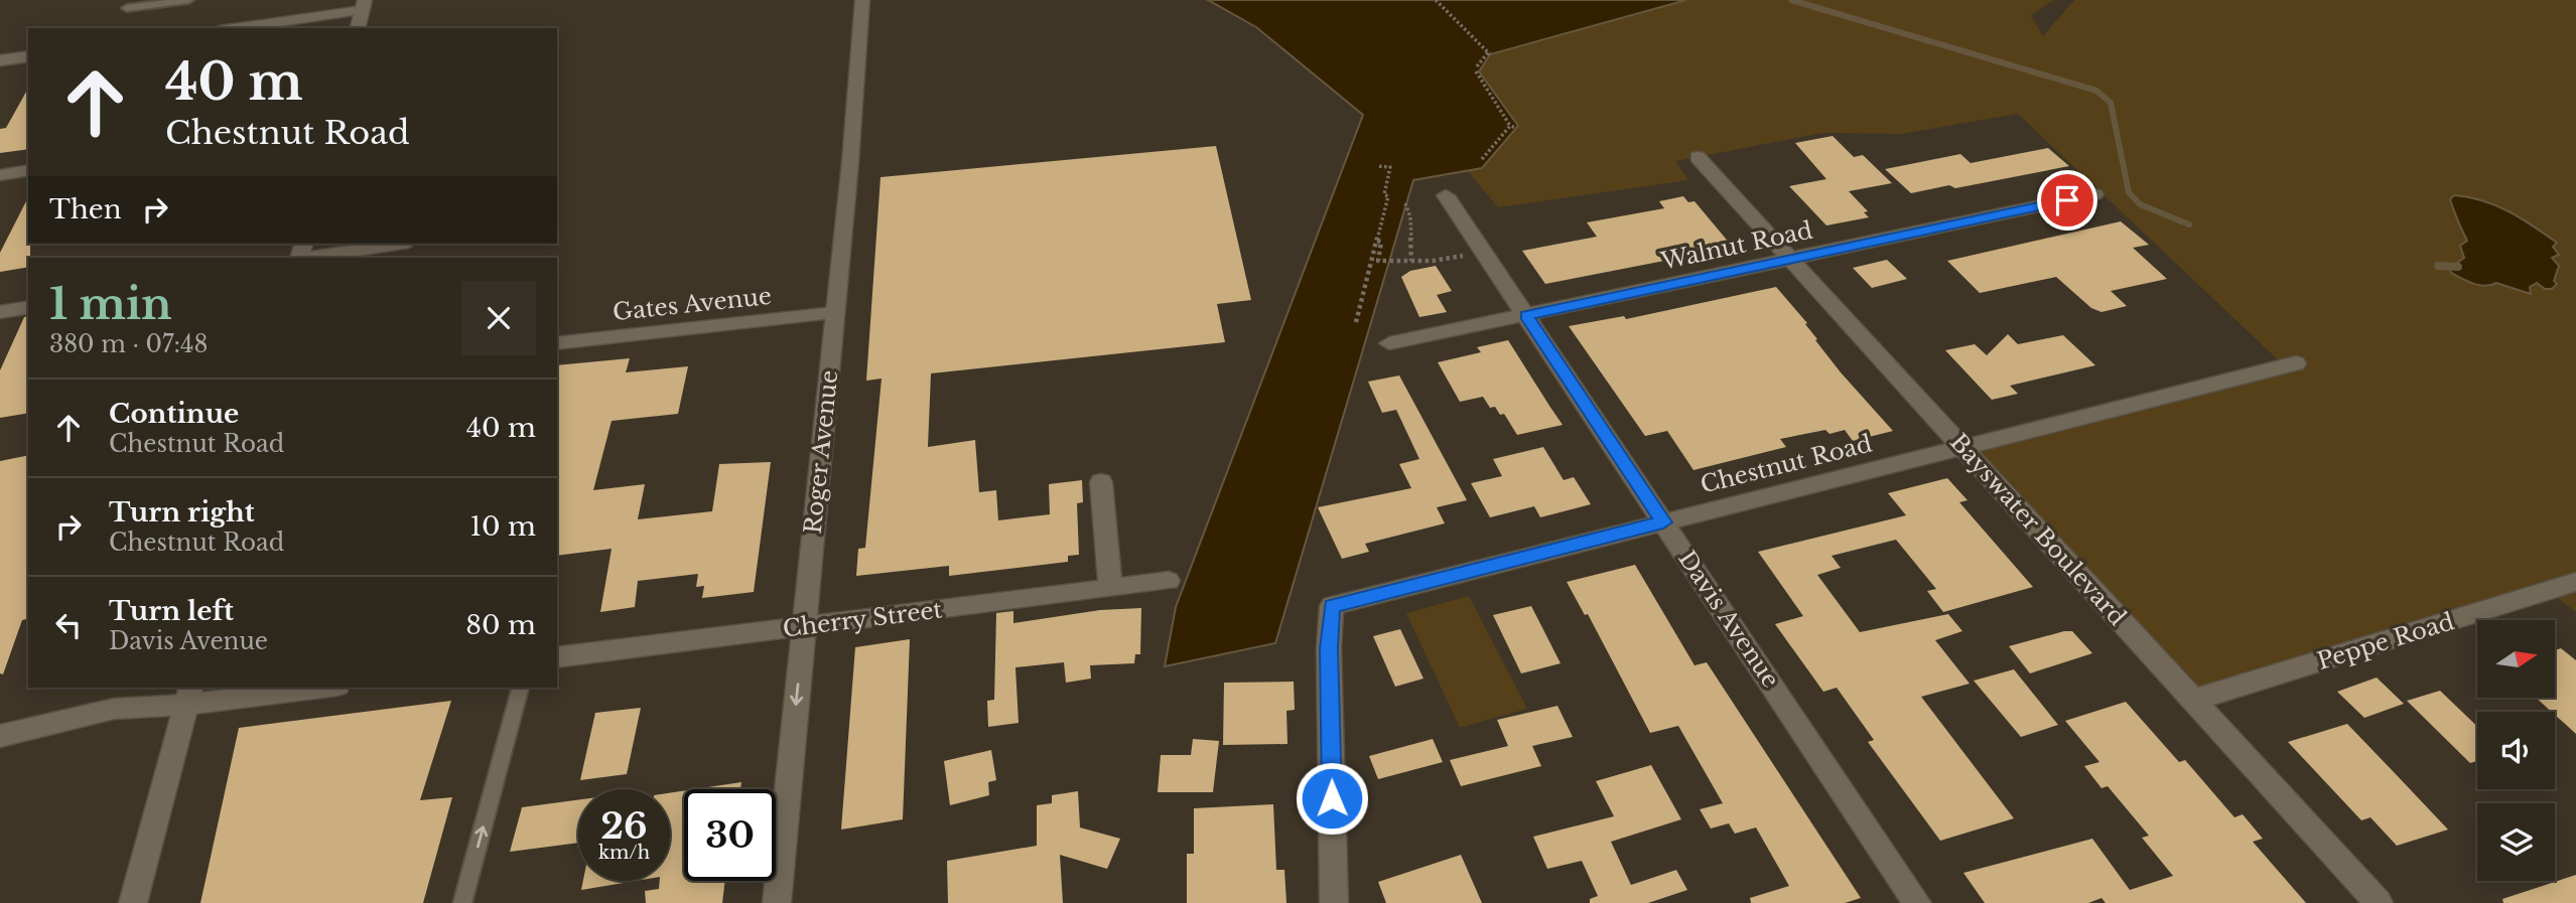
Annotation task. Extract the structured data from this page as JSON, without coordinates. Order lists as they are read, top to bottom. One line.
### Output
{"streets":{"street":["Walnut Road","Gates Avenue","Roger Avenue","Chestnut Road","Bayswater Boulevard","Cherry Street","Davis Avenue","Peppe Road"]},"crossings":[["Walnut Road","Bayswater Boulevard"],["Walnut Road","Davis Avenue"],["Gates Avenue","Roger Avenue"],["Roger Avenue","Cherry Street"],["Chestnut Road","Bayswater Boulevard"],["Chestnut Road","Davis Avenue"],["Bayswater Boulevard","Peppe Road"]],"north":"right","page":{"turn":["40 m","Chestnut Road"],"then":"Then","heading":["1 min","380 m · 07:48"],"list":[{"name":"Continue","note":"Chestnut Road","value":"40 m"},{"name":"Turn right","note":"Chestnut Road","value":"10 m"},{"name":"Turn left","note":"Davis Avenue","value":"80 m"}],"speed":"26 km/h","limit":"30"}}
